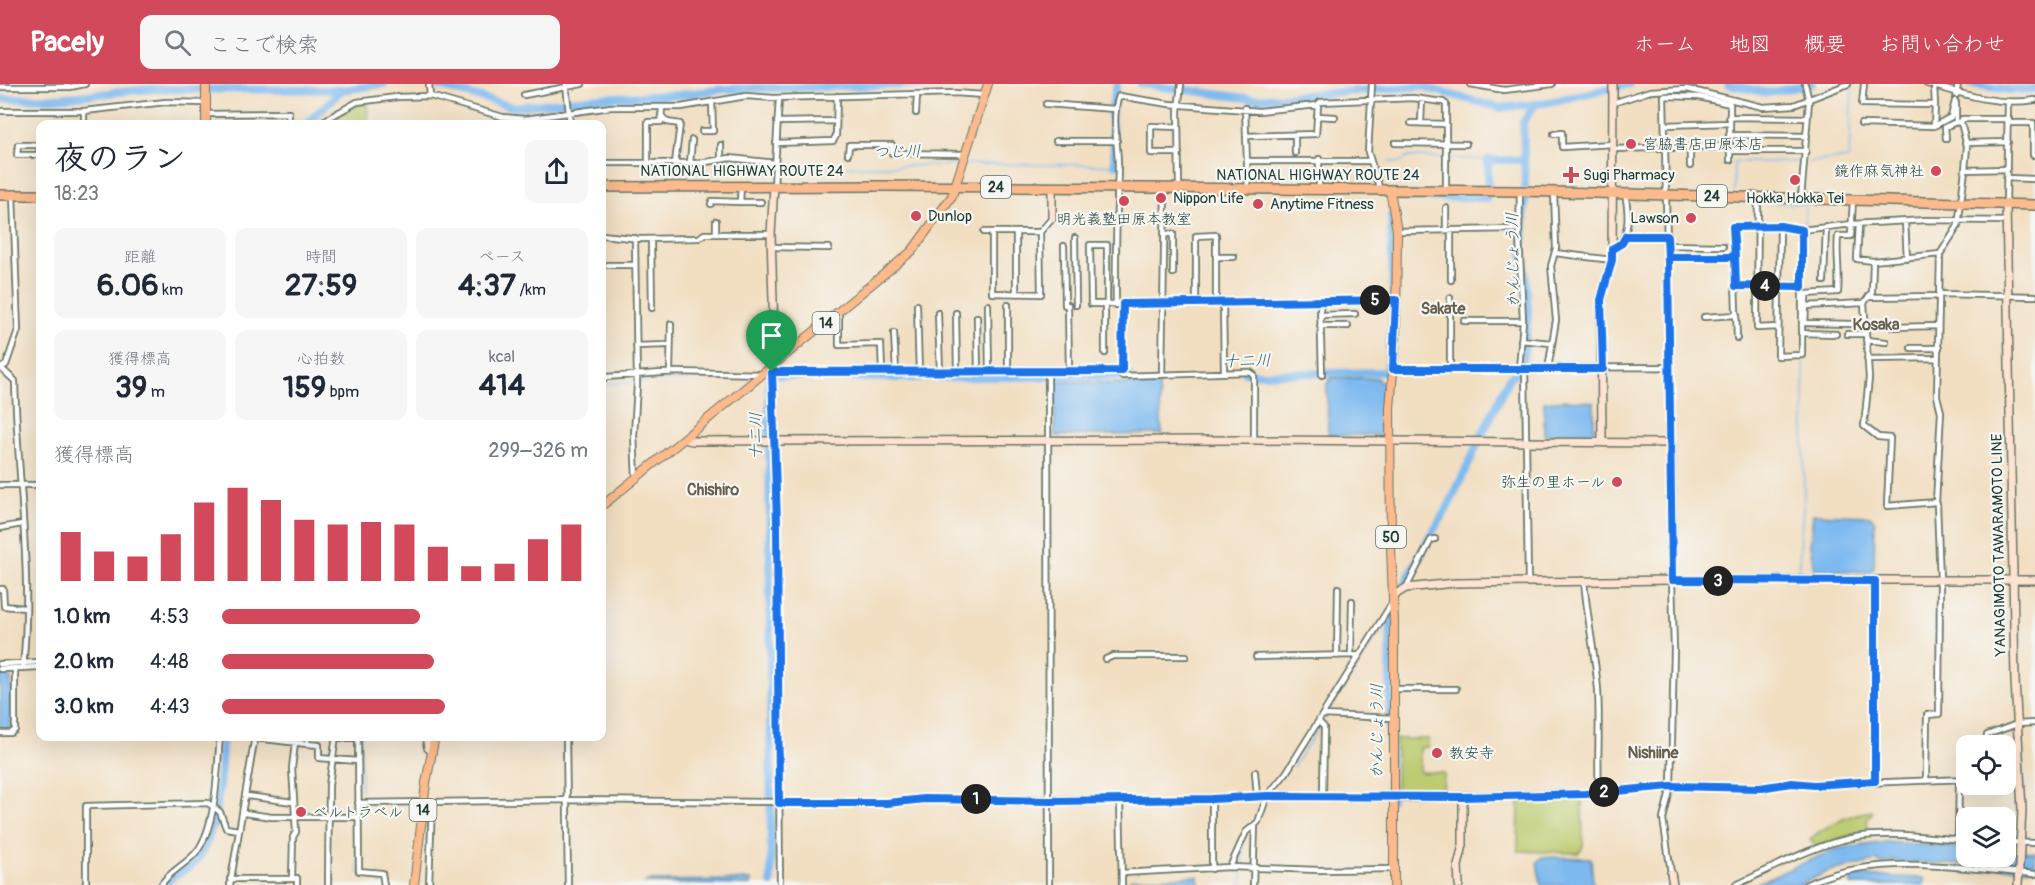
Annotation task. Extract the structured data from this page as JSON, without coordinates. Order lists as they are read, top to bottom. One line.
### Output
{"streets":{"highway":["NATIONAL HIGHWAY ROUTE 24","24"],"main road":["14","50"],"street":["YANAGIMOTO TAWARAMOTO LINE"]},"crossings":[["NATIONAL HIGHWAY ROUTE 24","14"],["NATIONAL HIGHWAY ROUTE 24","50"],["NATIONAL HIGHWAY ROUTE 24","YANAGIMOTO TAWARAMOTO LINE"]],"districts":["Sakate","Kosaka","Chishiro","Nishiine"],"water":["つじ川","かんじょう川","十二川"],"places":{"other":["宮脇書店田原本店","鏡作麻気神社","Hokka Hokka Tei","Nippon Life","明光義塾田原本教室","Anytime Fitness","Dunlop","Lawson","弥生の里ホール","教安寺","ベルトラベル"],"health":["Sugi Pharmacy"]},"page":{"header":"Pacely","search":"ここで検索","nav":["ホーム","地図","概要","お問い合わせ"],"heading":["夜のラン","18:23"],"stats":[["距離","6.06 km"],["時間","27:59"],["ペース","4:37 /km"],["獲得標高","39 m"],["心拍数","159 bpm"],["kcal","414"]],"pins":["4","5","3","2","1"],"chart":["獲得標高","299–326 m"],"list":[{"name":"1.0 km","note":"4:53"},{"name":"2.0 km","note":"4:48"},{"name":"3.0 km","note":"4:43"}]}}
